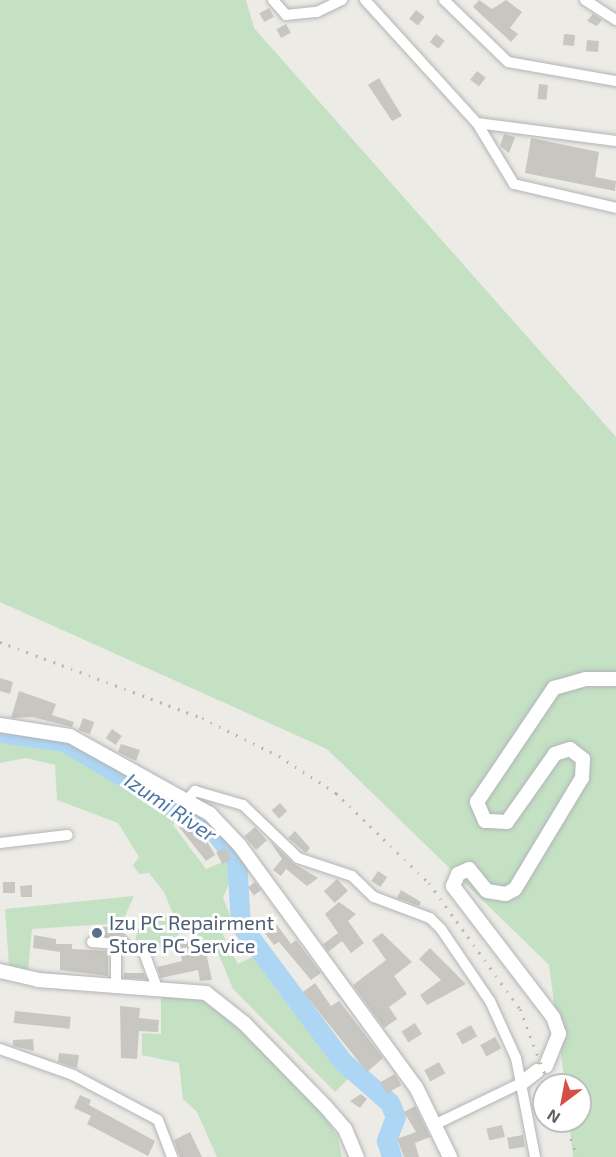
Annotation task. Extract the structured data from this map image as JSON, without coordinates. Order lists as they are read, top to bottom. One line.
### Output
{"water":["Izumi River"],"places":["Izu PC Repairment Store PC Service"],"north":"bottom left"}
